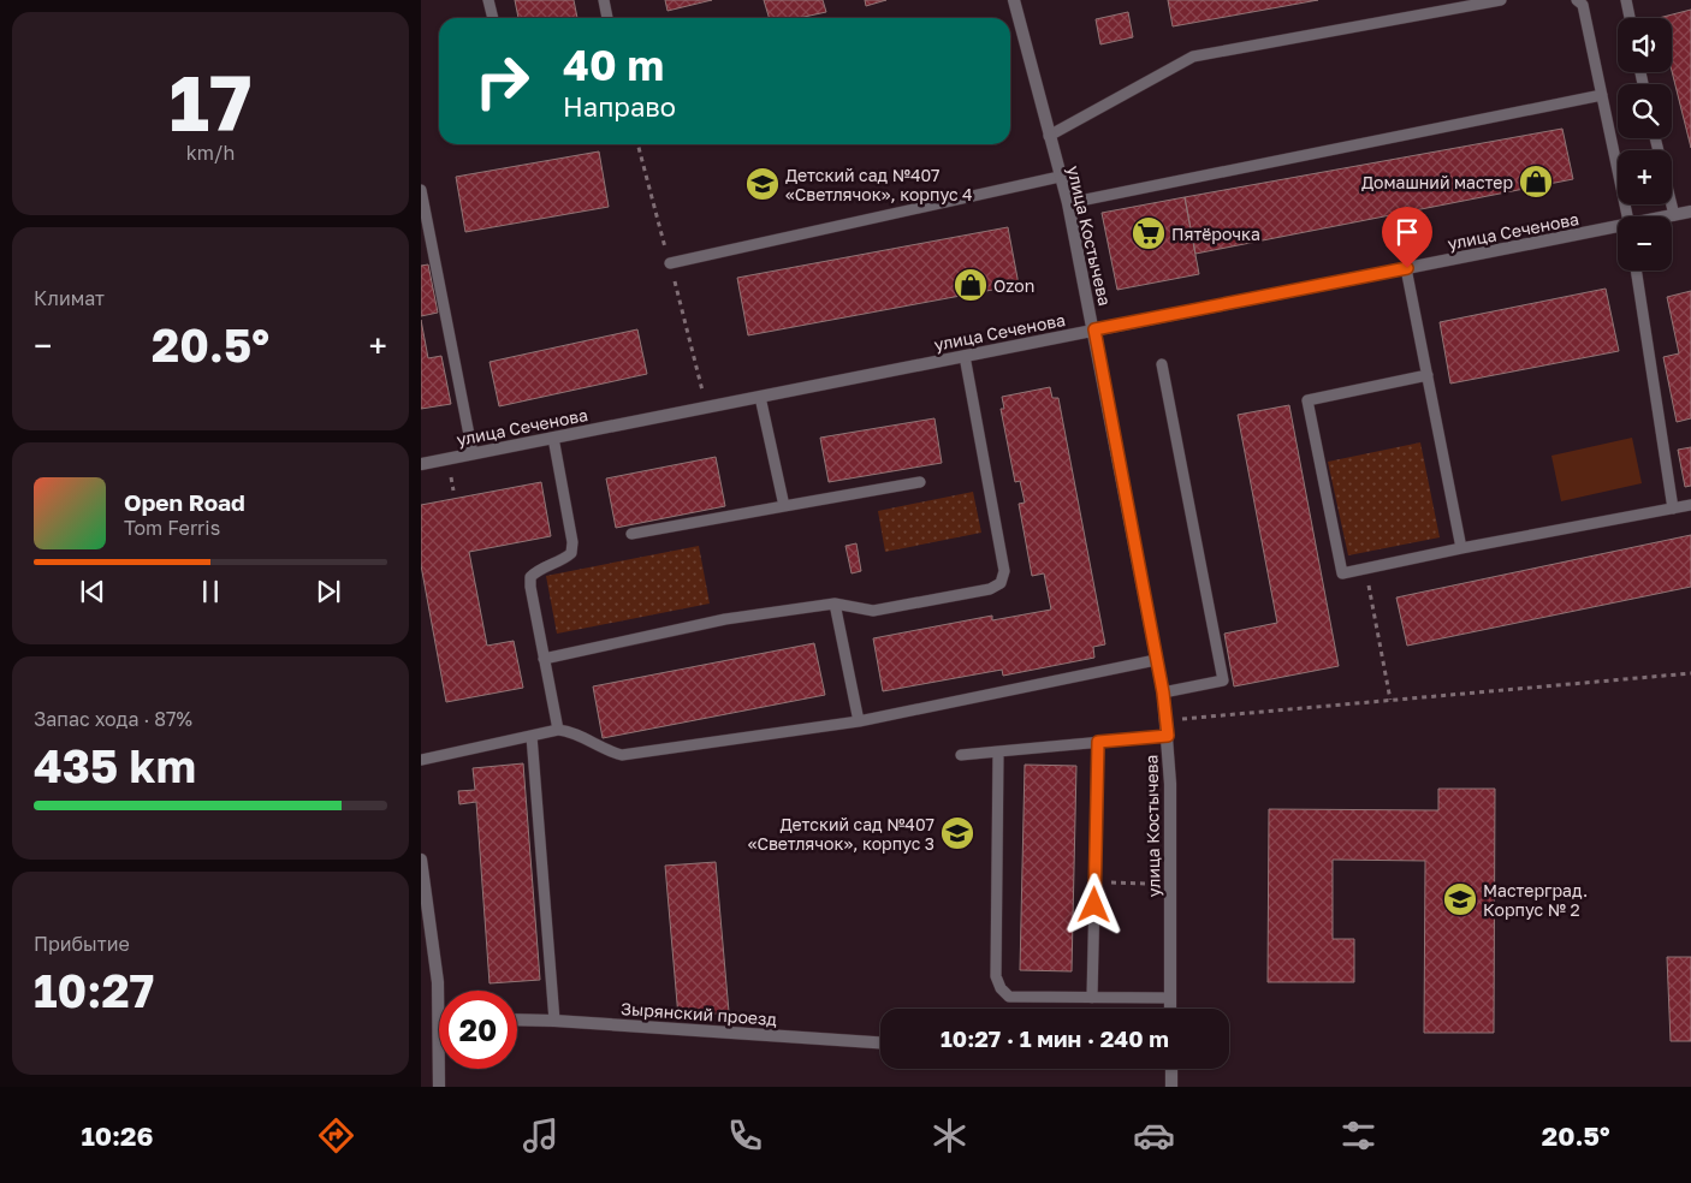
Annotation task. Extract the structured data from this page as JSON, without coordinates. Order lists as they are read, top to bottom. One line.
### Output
{"streets":{"street":["улица Сеченова","улица Костычева","Зырянский проезд"]},"crossings":[["улица Сеченова","улица Костычева"]],"places":{"shop":["Домашний мастер","Ozon"],"school or university":["Детский сад №407 «Светлячок», корпус 4","Детский сад №407 «Светлячок», корпус 3","Мастерград. Корпус № 2"],"supermarket":["Пятёрочка"]},"page":{"tile":[["17","km/h"],"Климат",["Запас хода · 87%","435 km"],["Прибытие","10:27"]],"map_buttons":["+","−"],"turn":["40 m","Направо"],"heat":["−","20.5°","+"],"song":["Open Road","Tom Ferris"],"limit":"20","trip":"10:27 · 1 мин · 240 m","tabs":["10:26","20.5°"]}}
